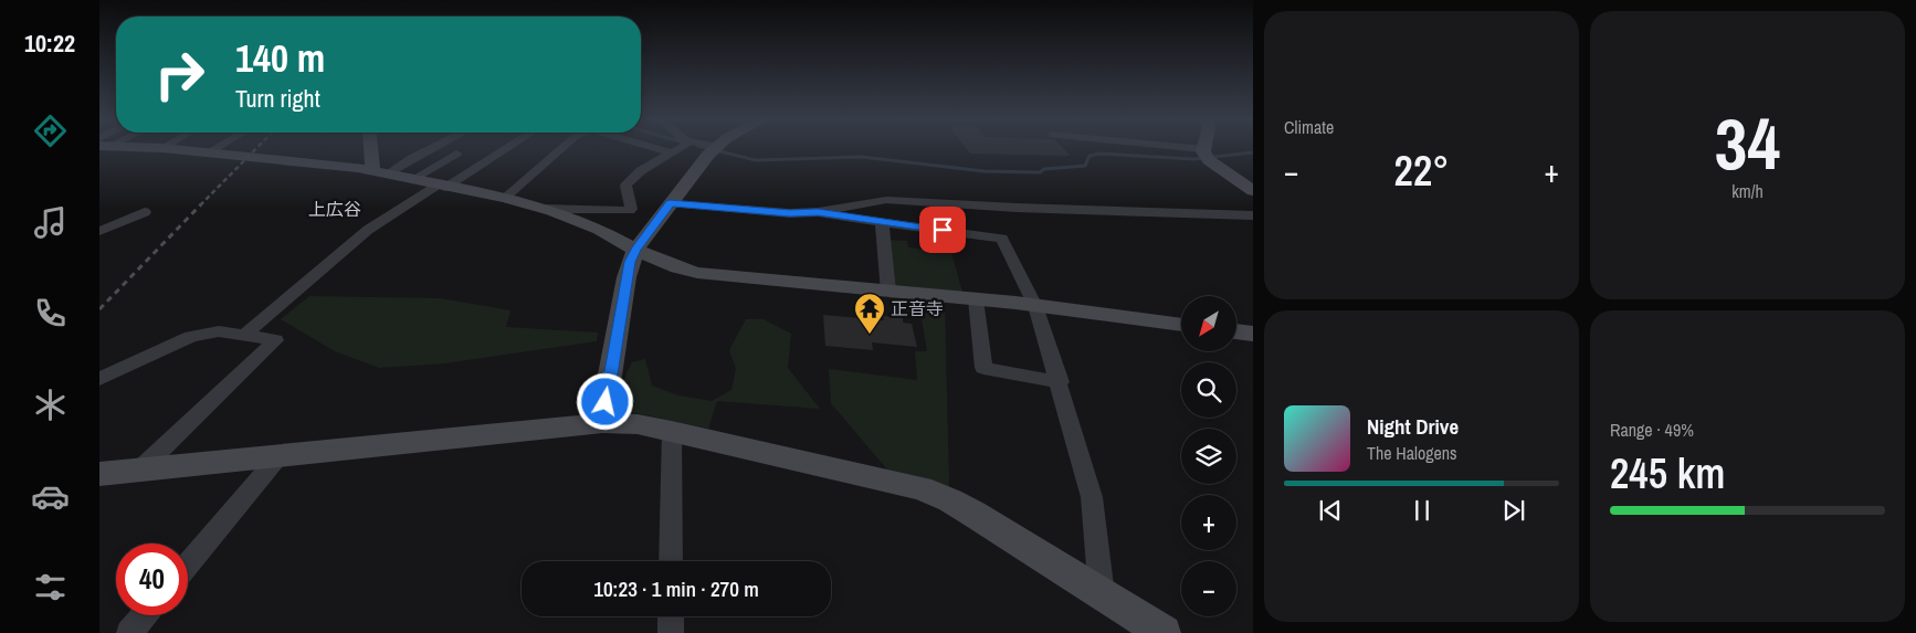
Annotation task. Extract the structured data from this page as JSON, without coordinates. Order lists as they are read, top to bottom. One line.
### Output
{"districts":["上広谷"],"places":{"temple":["正音寺"]},"north":"bottom left","page":{"tabs":"10:22","tile":["Climate",["34","km/h"],["Range · 49%","245 km"]],"turn":["140 m","Turn right"],"heat":["−","22°","+"],"map_buttons":["+","−"],"song":["Night Drive","The Halogens"],"limit":"40","trip":"10:23 · 1 min · 270 m"}}
